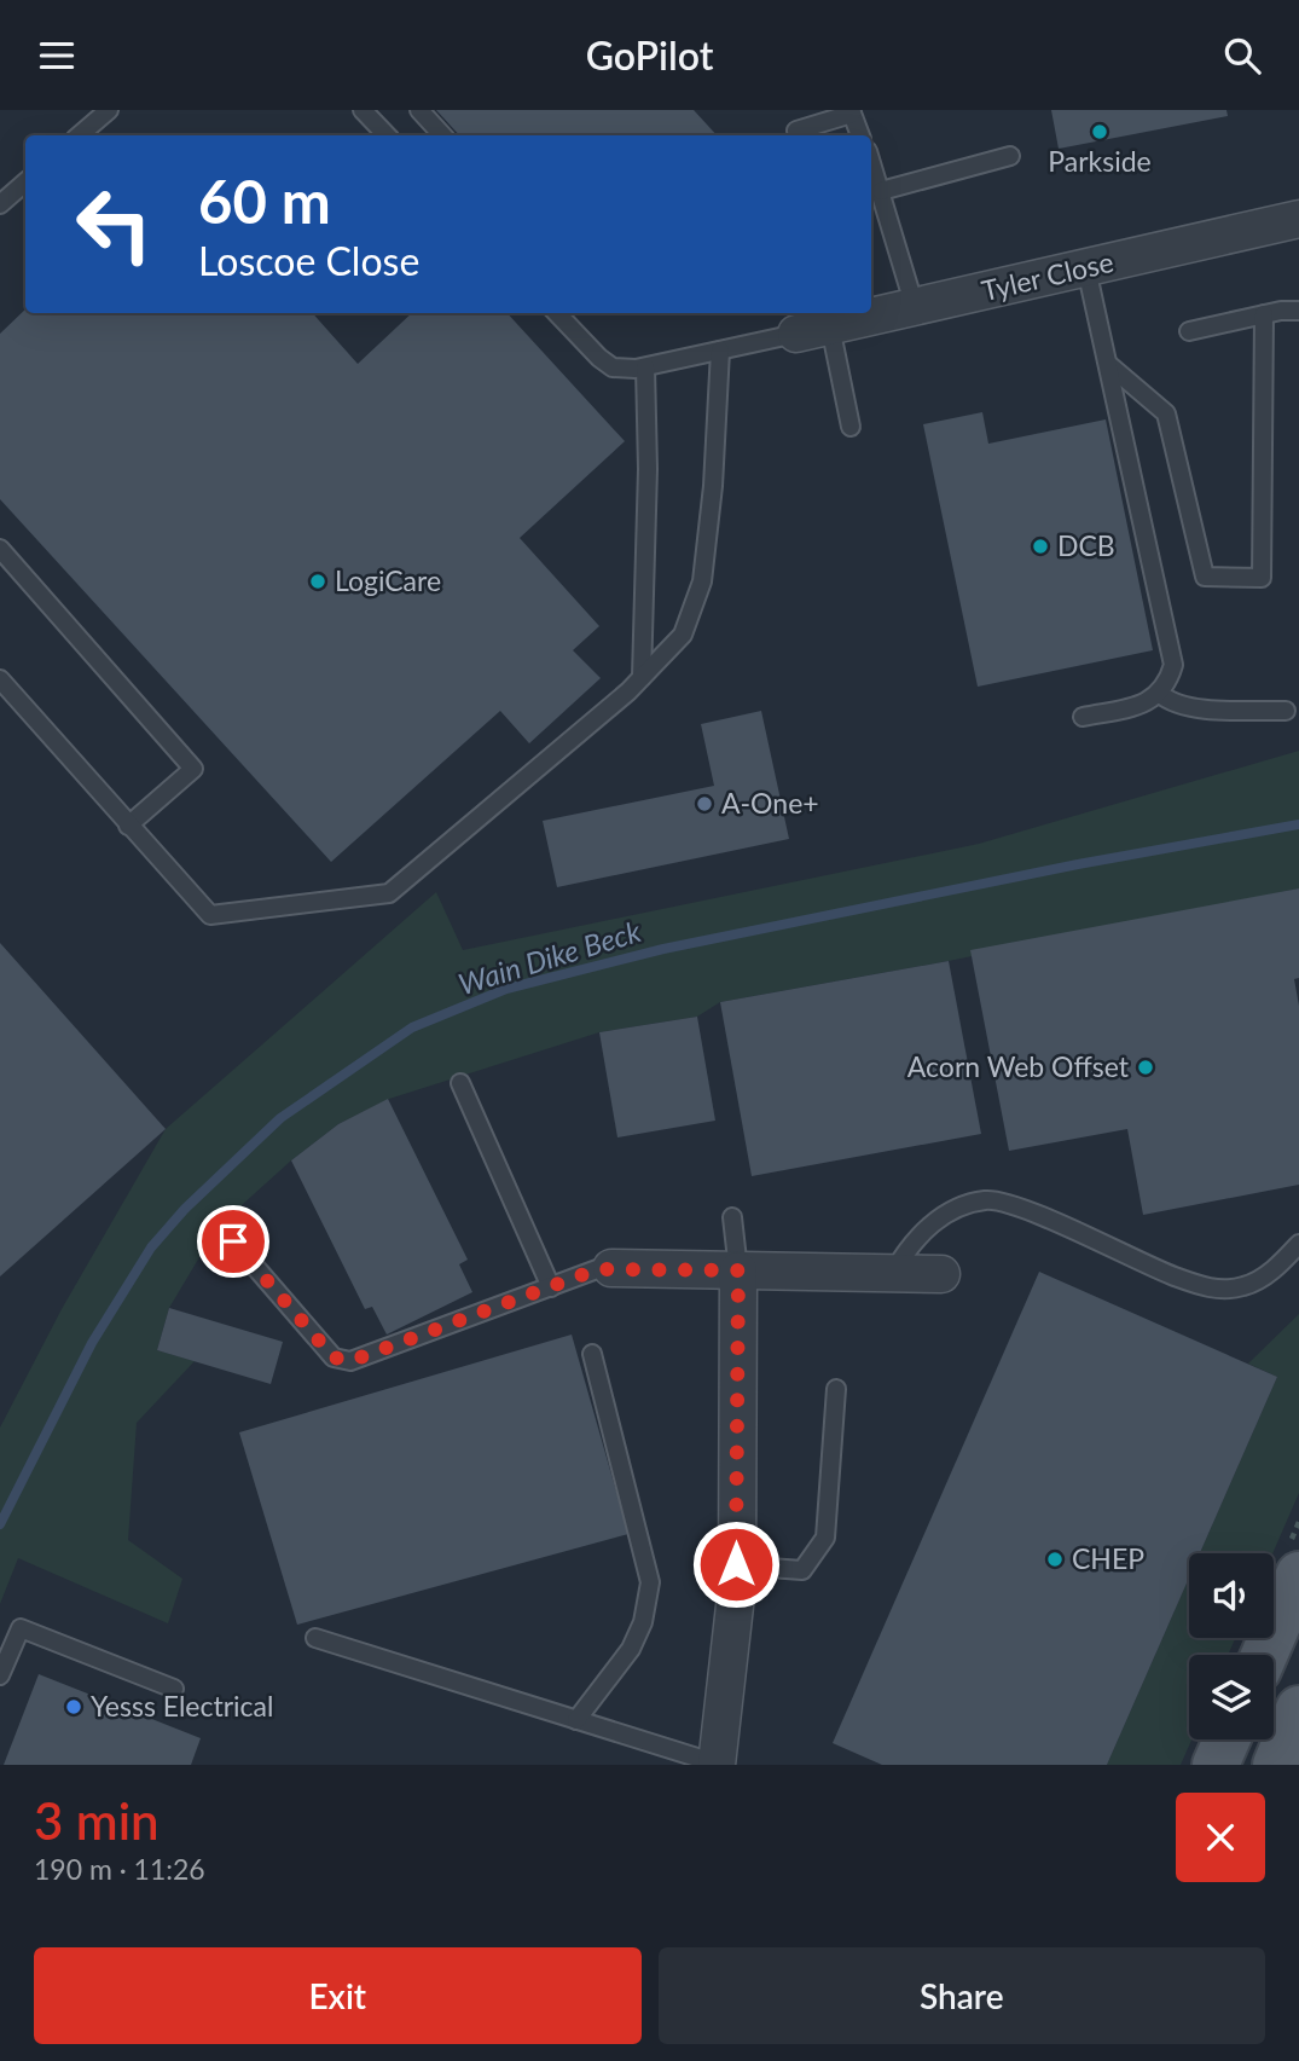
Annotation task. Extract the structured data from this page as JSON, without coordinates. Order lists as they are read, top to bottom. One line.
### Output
{"streets":{"street":["Tyler Close"]},"water":["Wain Dike Beck"],"places":["Parkside","DCB","LogiCare","A-One+","Acorn Web Offset","CHEP","Yesss Electrical"],"page":{"header":"GoPilot","turn":["60 m","Loscoe Close"],"heading":["3 min","190 m · 11:26"],"buttons":["Exit","Share"]}}
